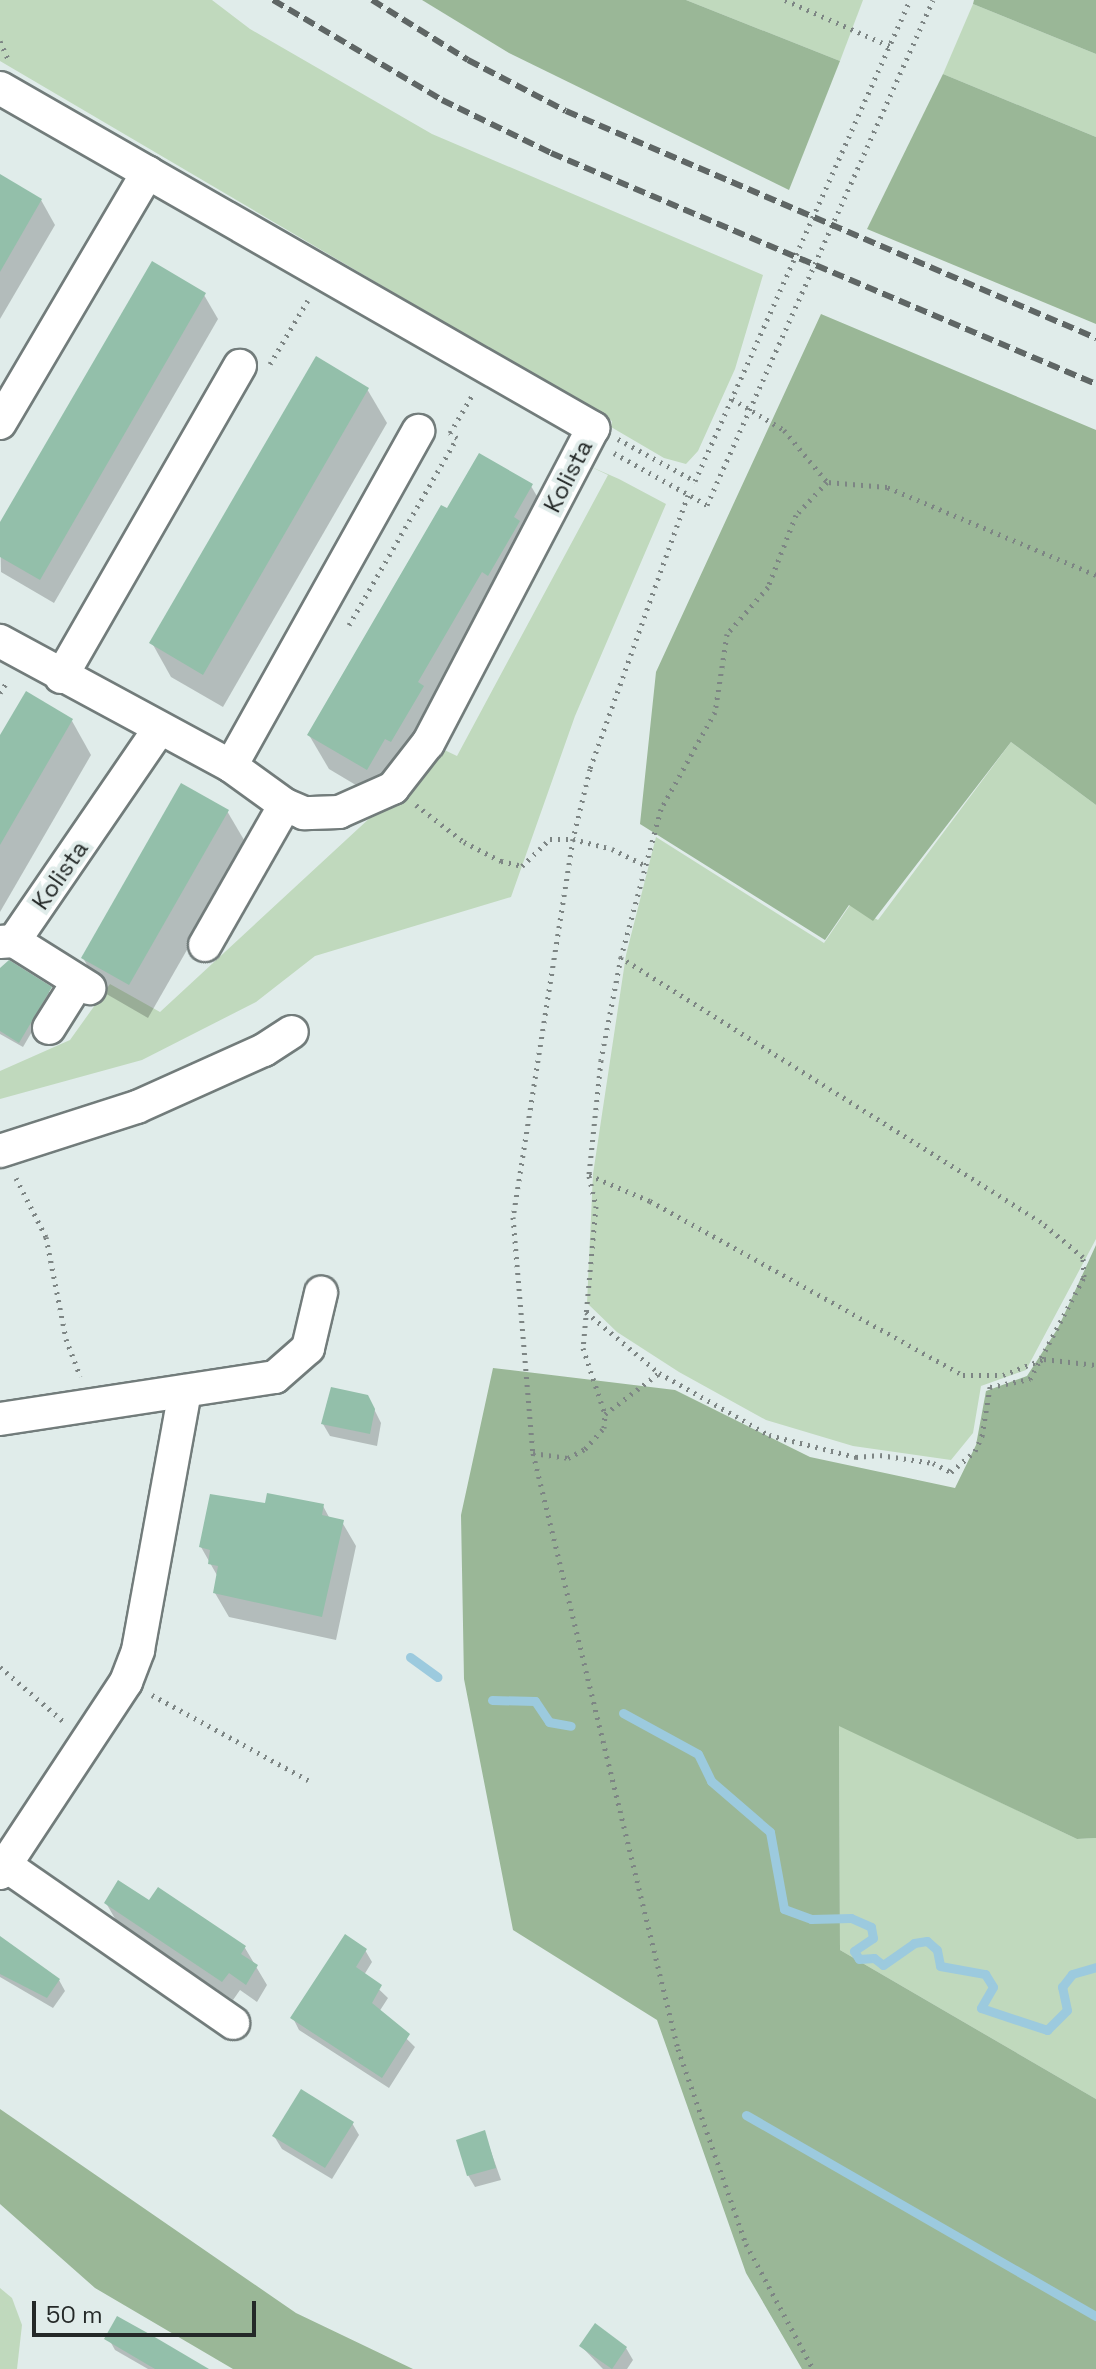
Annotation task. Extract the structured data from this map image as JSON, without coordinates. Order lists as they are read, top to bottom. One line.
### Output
{"streets":{"street":["Kolista"]},"scale_bar":"50 m"}
